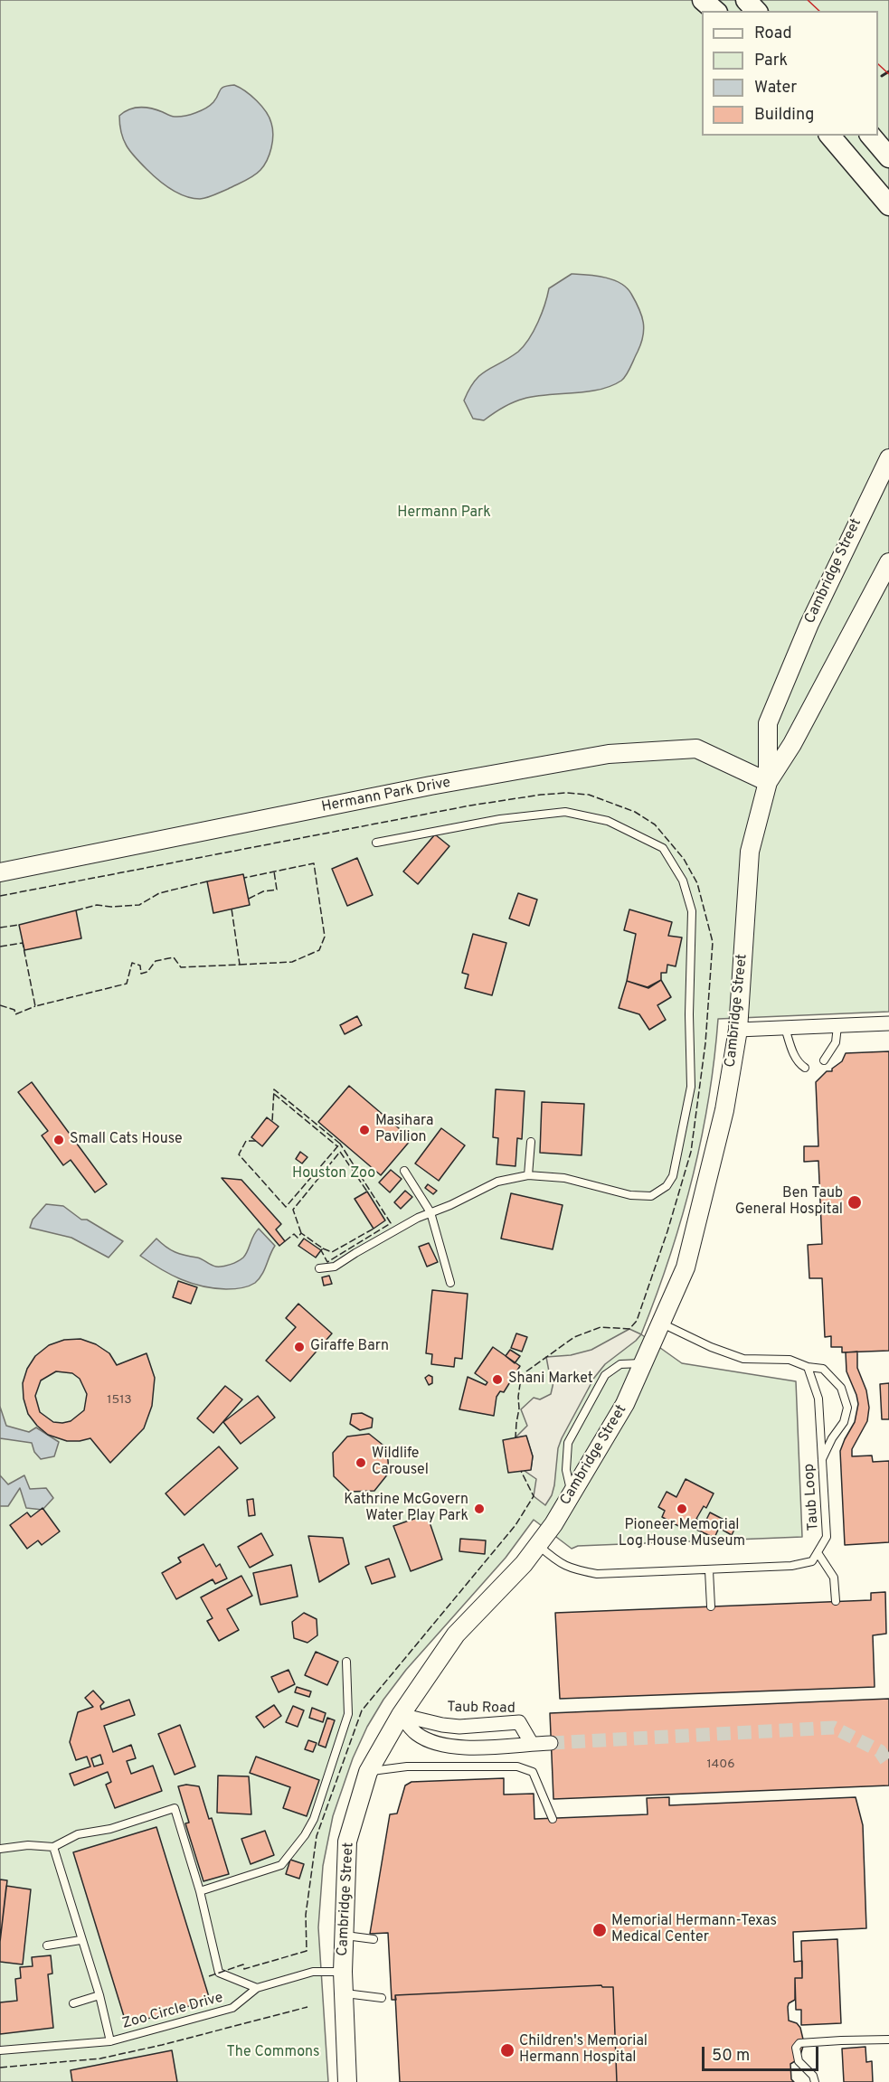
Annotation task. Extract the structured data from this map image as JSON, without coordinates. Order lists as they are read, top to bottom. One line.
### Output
{"streets":{"street":["Cambridge Street","Hermann Park Drive","Taub Road"],"lane":["Taub Loop","Zoo Circle Drive"]},"crossings":[["Cambridge Street","Hermann Park Drive"],["Cambridge Street","Taub Road"],["Cambridge Street","Zoo Circle Drive"]],"parks":["Hermann Park","Houston Zoo","The Commons"],"places":["Masihara Pavilion","Small Cats House","Ben Taub General Hospital","Giraffe Barn","Shani Market","Wildlife Carousel","Kathrine McGovern Water Play Park","Pioneer Memorial Log House Museum","Memorial Hermann-Texas Medical Center","Children's Memorial Hermann Hospital"],"house_numbers":["1513","1406"],"legend":["Road","Park","Water","Building"],"scale_bar":"50 m"}
